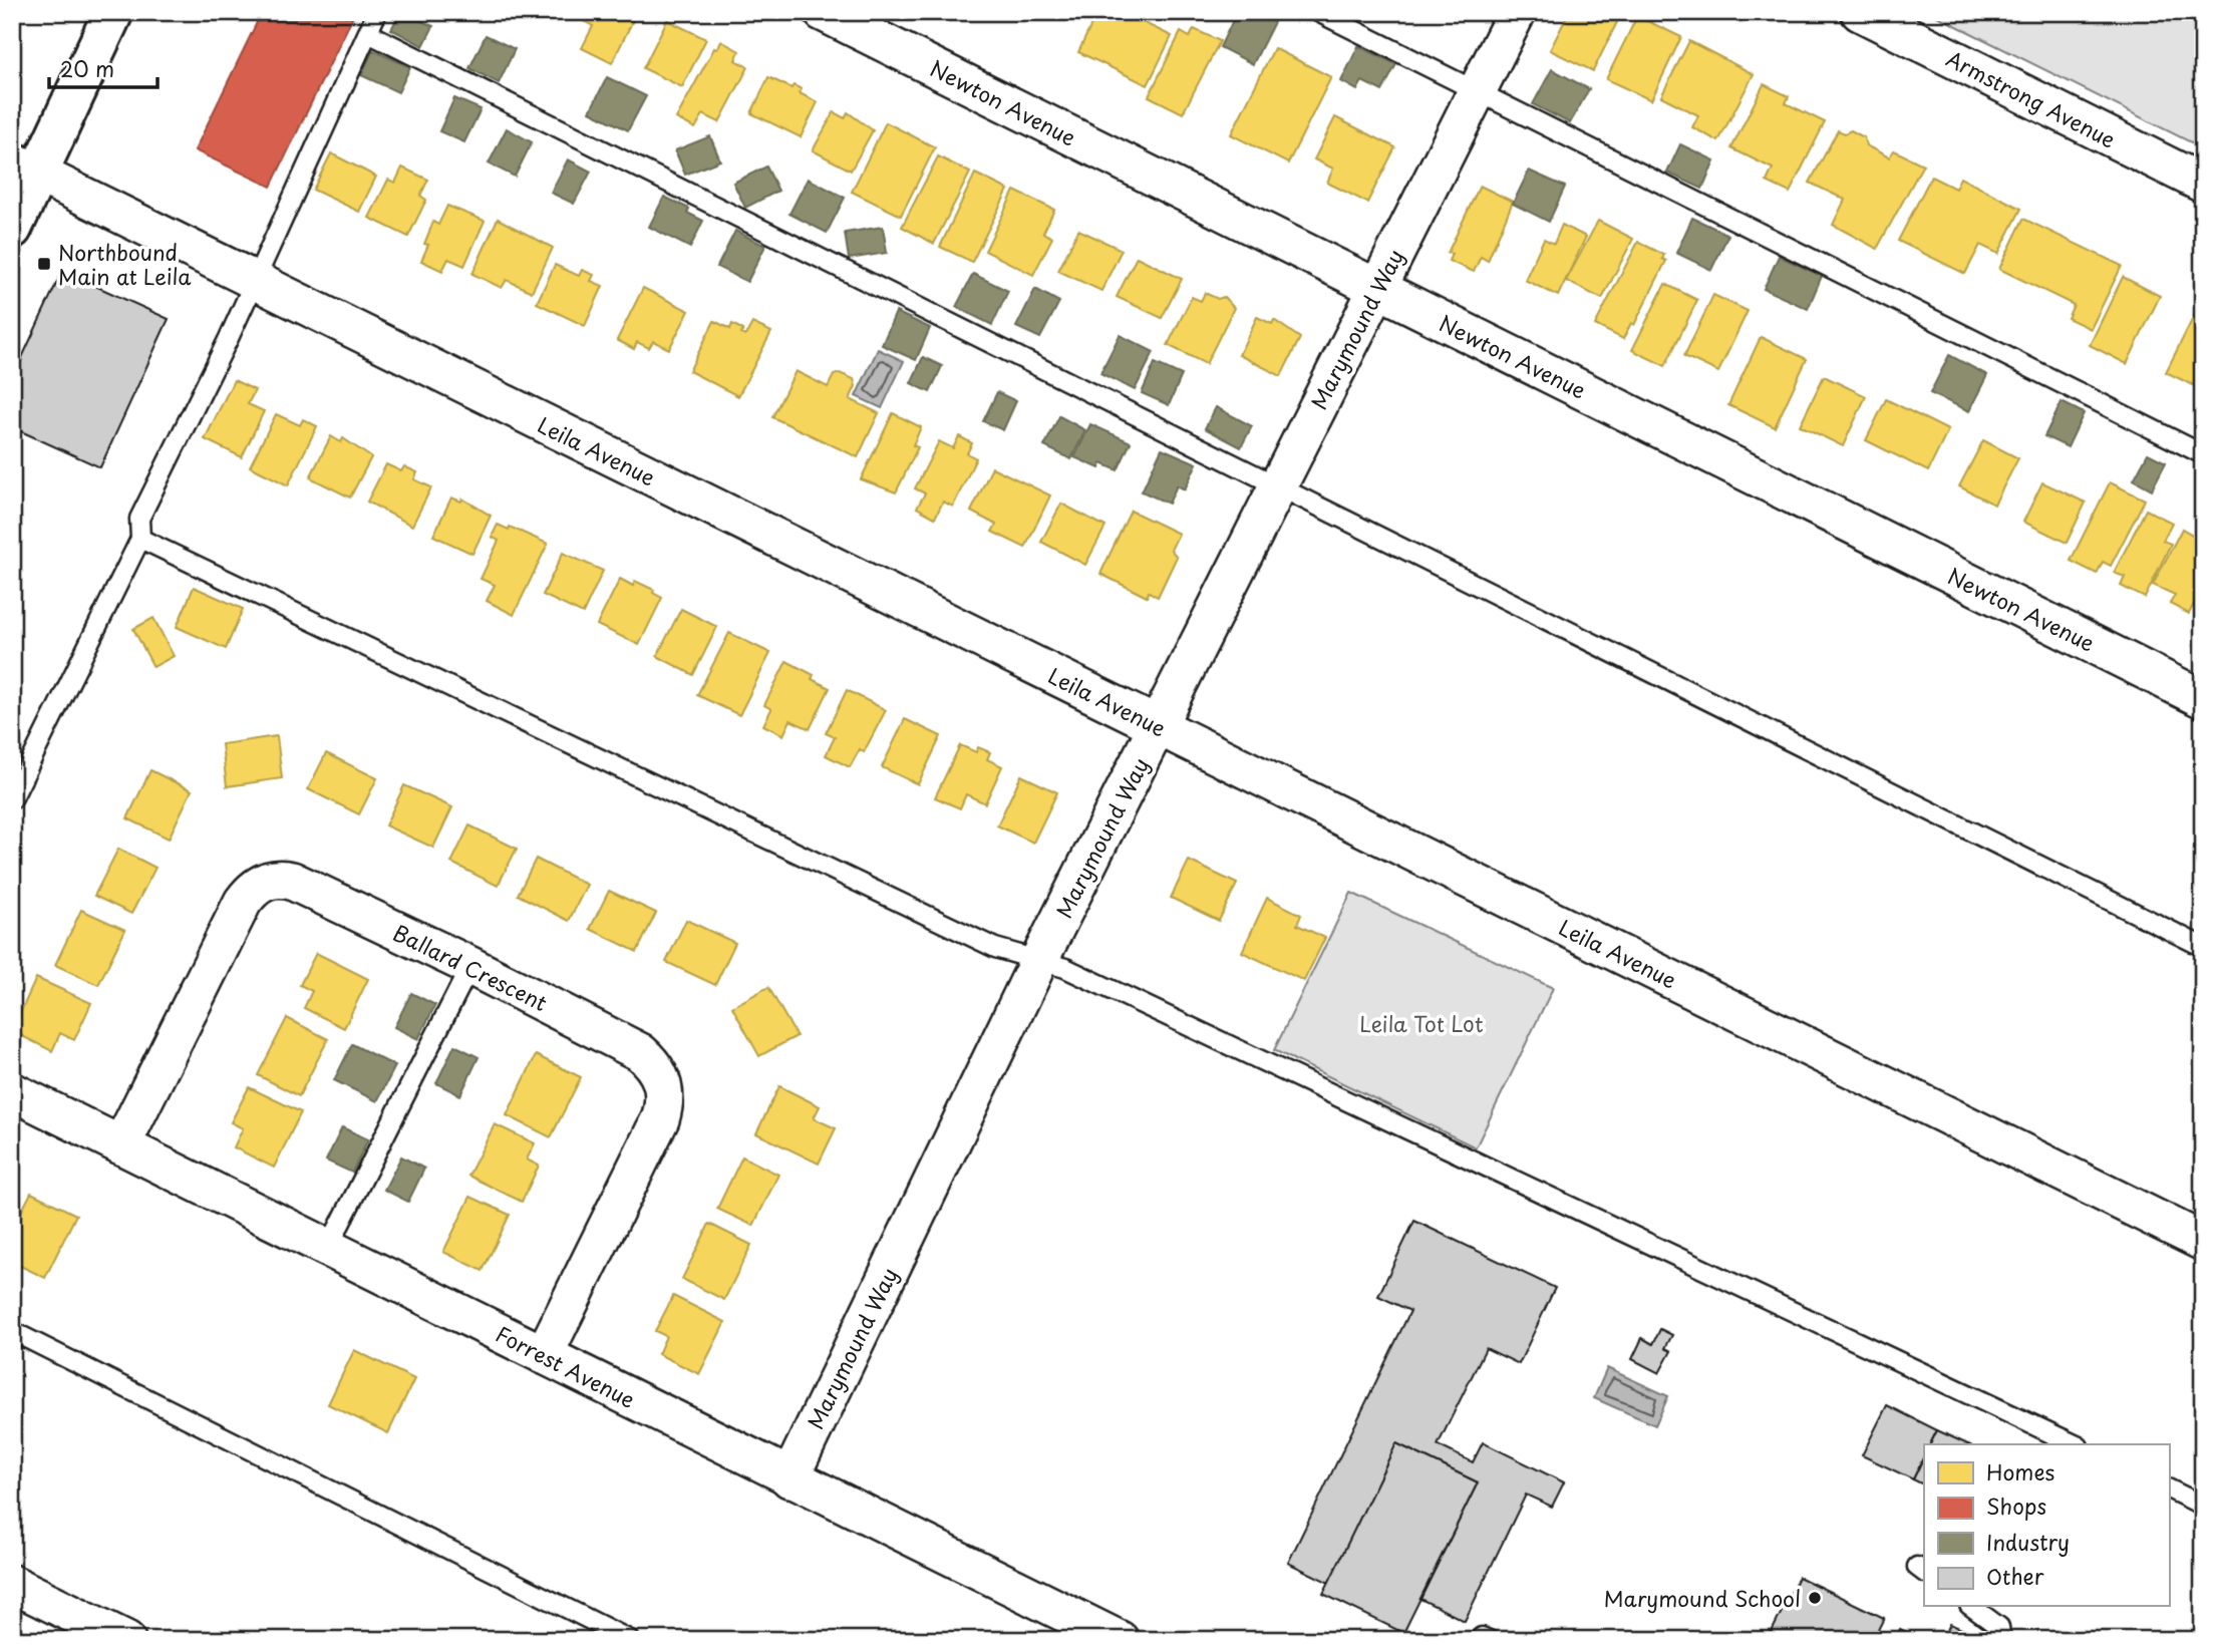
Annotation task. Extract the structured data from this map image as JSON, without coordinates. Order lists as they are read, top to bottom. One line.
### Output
{"streets":{"street":["Armstrong Avenue","Newton Avenue","Marymound Way","Leila Avenue","Ballard Crescent","Forrest Avenue"]},"crossings":[["Newton Avenue","Marymound Way"],["Marymound Way","Leila Avenue"],["Marymound Way","Forrest Avenue"],["Ballard Crescent","Forrest Avenue"]],"parks":["Leila Tot Lot"],"places":{"transit":["Northbound Main at Leila"],"other":["Marymound School"]},"legend":["Homes","Shops","Industry","Other"],"scale_bar":"20 m"}
